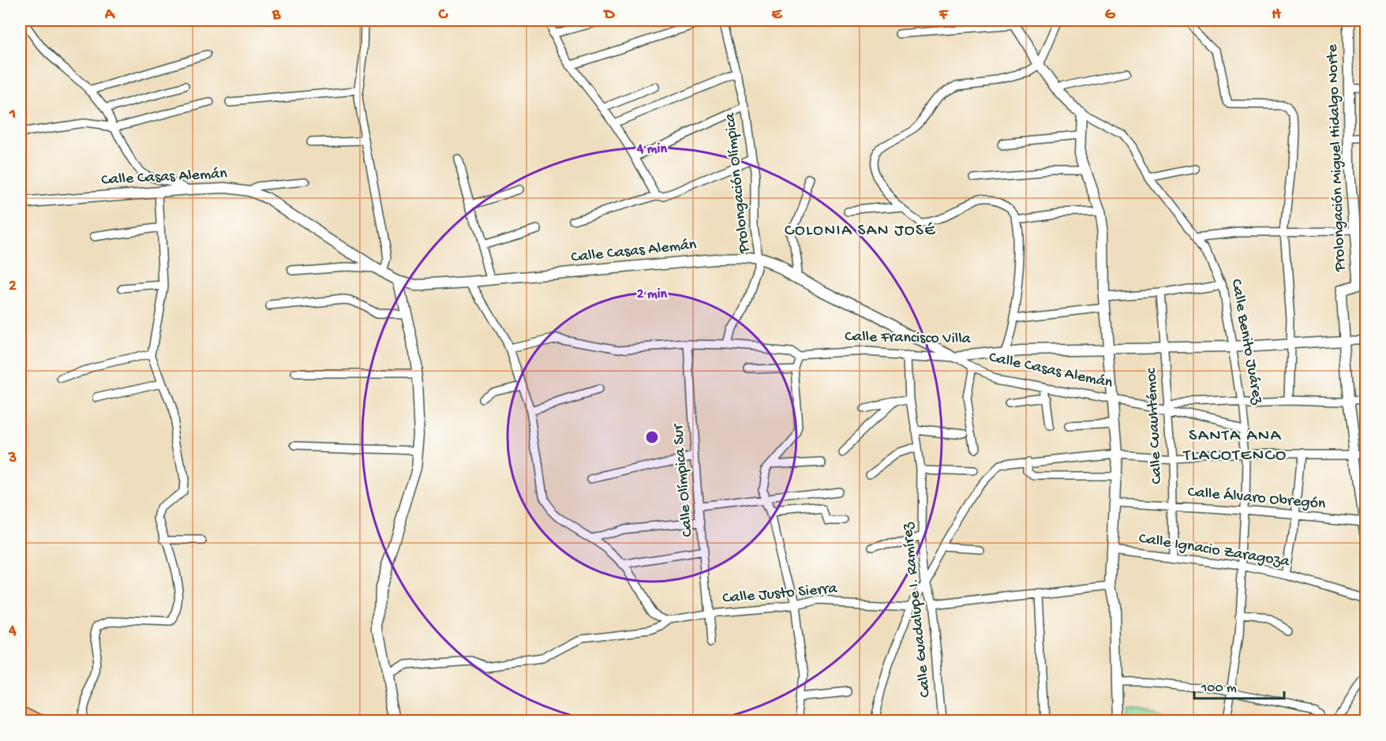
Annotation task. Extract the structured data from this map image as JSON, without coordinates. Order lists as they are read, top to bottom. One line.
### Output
{"streets":{"street":["Prolongación Miguel Hidalgo Norte","Calle Casas Alemán","Prolongación Olímpica","Calle Francisco Villa","Calle Benito Juárez","Calle Cuauhtémoc","Calle Olímpica Sur","Calle Álvaro Obregón","Calle Ignacio Zaragoza","Calle Justo Sierra","Calle Guadalupe I. Ramírez"]},"crossings":[["Prolongación Miguel Hidalgo Norte","Calle Francisco Villa"],["Calle Casas Alemán","Prolongación Olímpica"],["Calle Casas Alemán","Calle Francisco Villa"],["Calle Casas Alemán","Calle Benito Juárez"],["Calle Casas Alemán","Calle Cuauhtémoc"],["Calle Francisco Villa","Calle Benito Juárez"],["Calle Francisco Villa","Calle Cuauhtémoc"],["Calle Francisco Villa","Calle Olímpica Sur"],["Calle Francisco Villa","Calle Guadalupe I. Ramírez"],["Calle Benito Juárez","Calle Álvaro Obregón"],["Calle Benito Juárez","Calle Ignacio Zaragoza"],["Calle Cuauhtémoc","Calle Álvaro Obregón"],["Calle Cuauhtémoc","Calle Ignacio Zaragoza"],["Calle Olímpica Sur","Calle Justo Sierra"]],"districts":["COLONIA SAN JOSÉ","SANTA ANA TLACOTENCO"],"scale_bar":"100 m","grid":{"columns":["A","B","C","D","E","F","G","H"],"rows":["1","2","3","4"]},"rings":["4 min","2 min"]}
